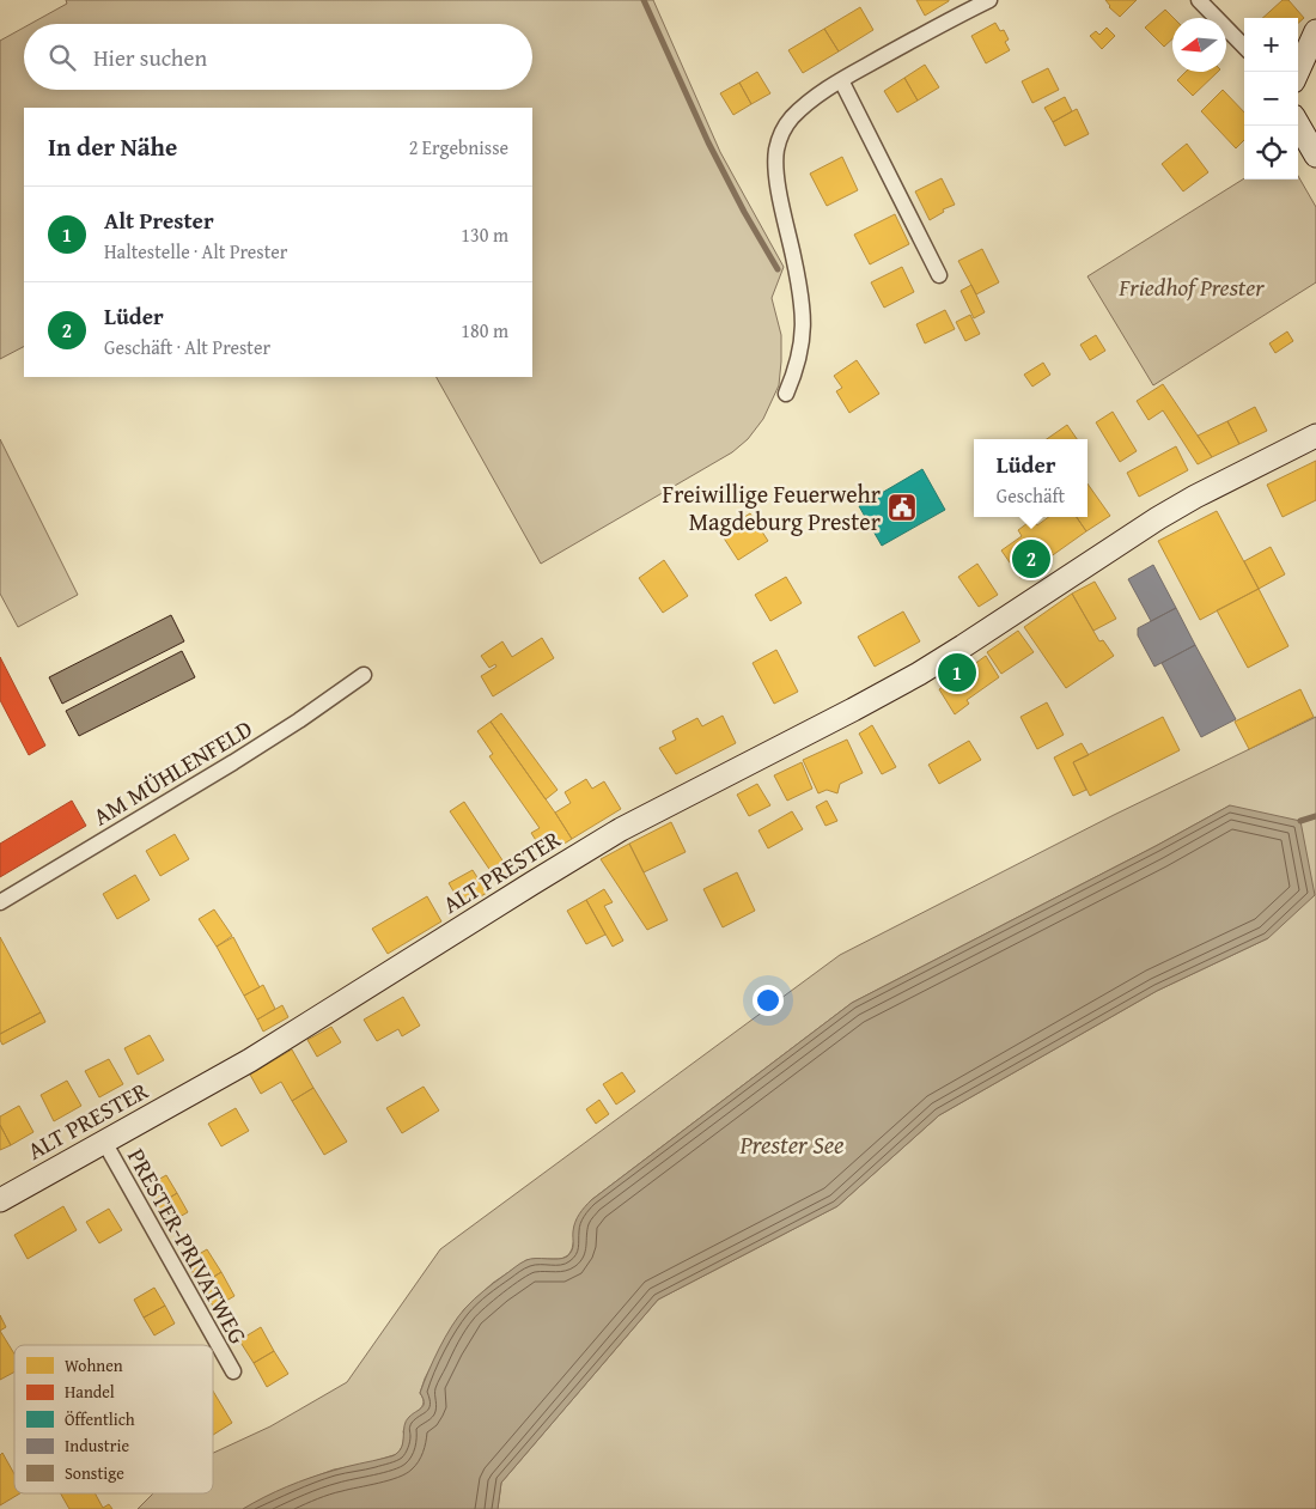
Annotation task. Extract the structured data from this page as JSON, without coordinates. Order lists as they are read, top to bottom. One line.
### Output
{"streets":{"main road":["ALT PRESTER"],"street":["AM MÜHLENFELD","PRESTER-PRIVATWEG"]},"crossings":[["ALT PRESTER","PRESTER-PRIVATWEG"]],"water":["Prester See"],"parks":["Friedhof Prester"],"places":{"public building":["Freiwillige Feuerwehr Magdeburg Prester"]},"legend":["Wohnen","Handel","Öffentlich","Industrie","Sonstige"],"north":"left","page":{"map_buttons":["+","−"],"search":"Hier suchen","heading":["In der Nähe","2 Ergebnisse"],"list":[{"mark":"1","name":"Alt Prester","note":"Haltestelle · Alt Prester","value":"130 m"},{"mark":"2","name":"Lüder","note":"Geschäft · Alt Prester","value":"180 m"}],"popup":["Lüder","Geschäft"],"pins":["2","1"]}}
